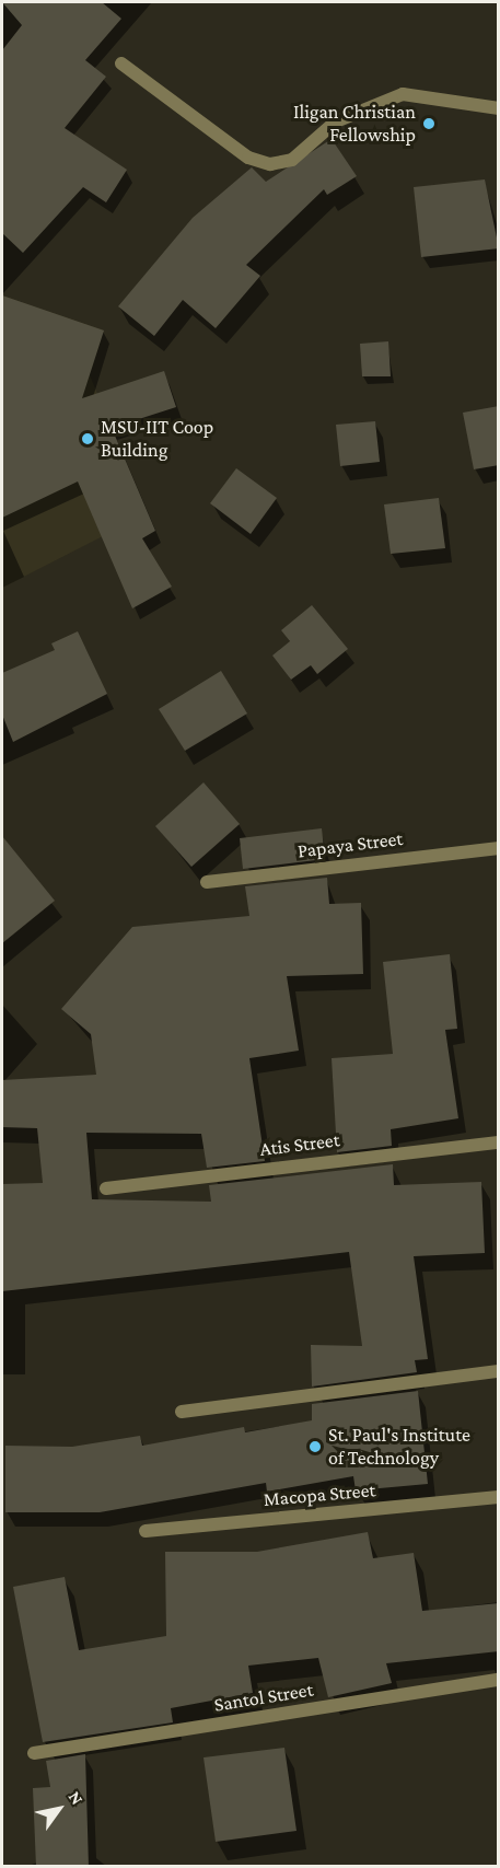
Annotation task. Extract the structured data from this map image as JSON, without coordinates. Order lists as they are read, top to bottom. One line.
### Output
{"streets":{"street":["Papaya Street","Atis Street","Macopa Street","Santol Street"]},"places":["Iligan Christian Fellowship","MSU-IIT Coop Building","St. Paul's Institute of Technology"],"north":"top right"}
